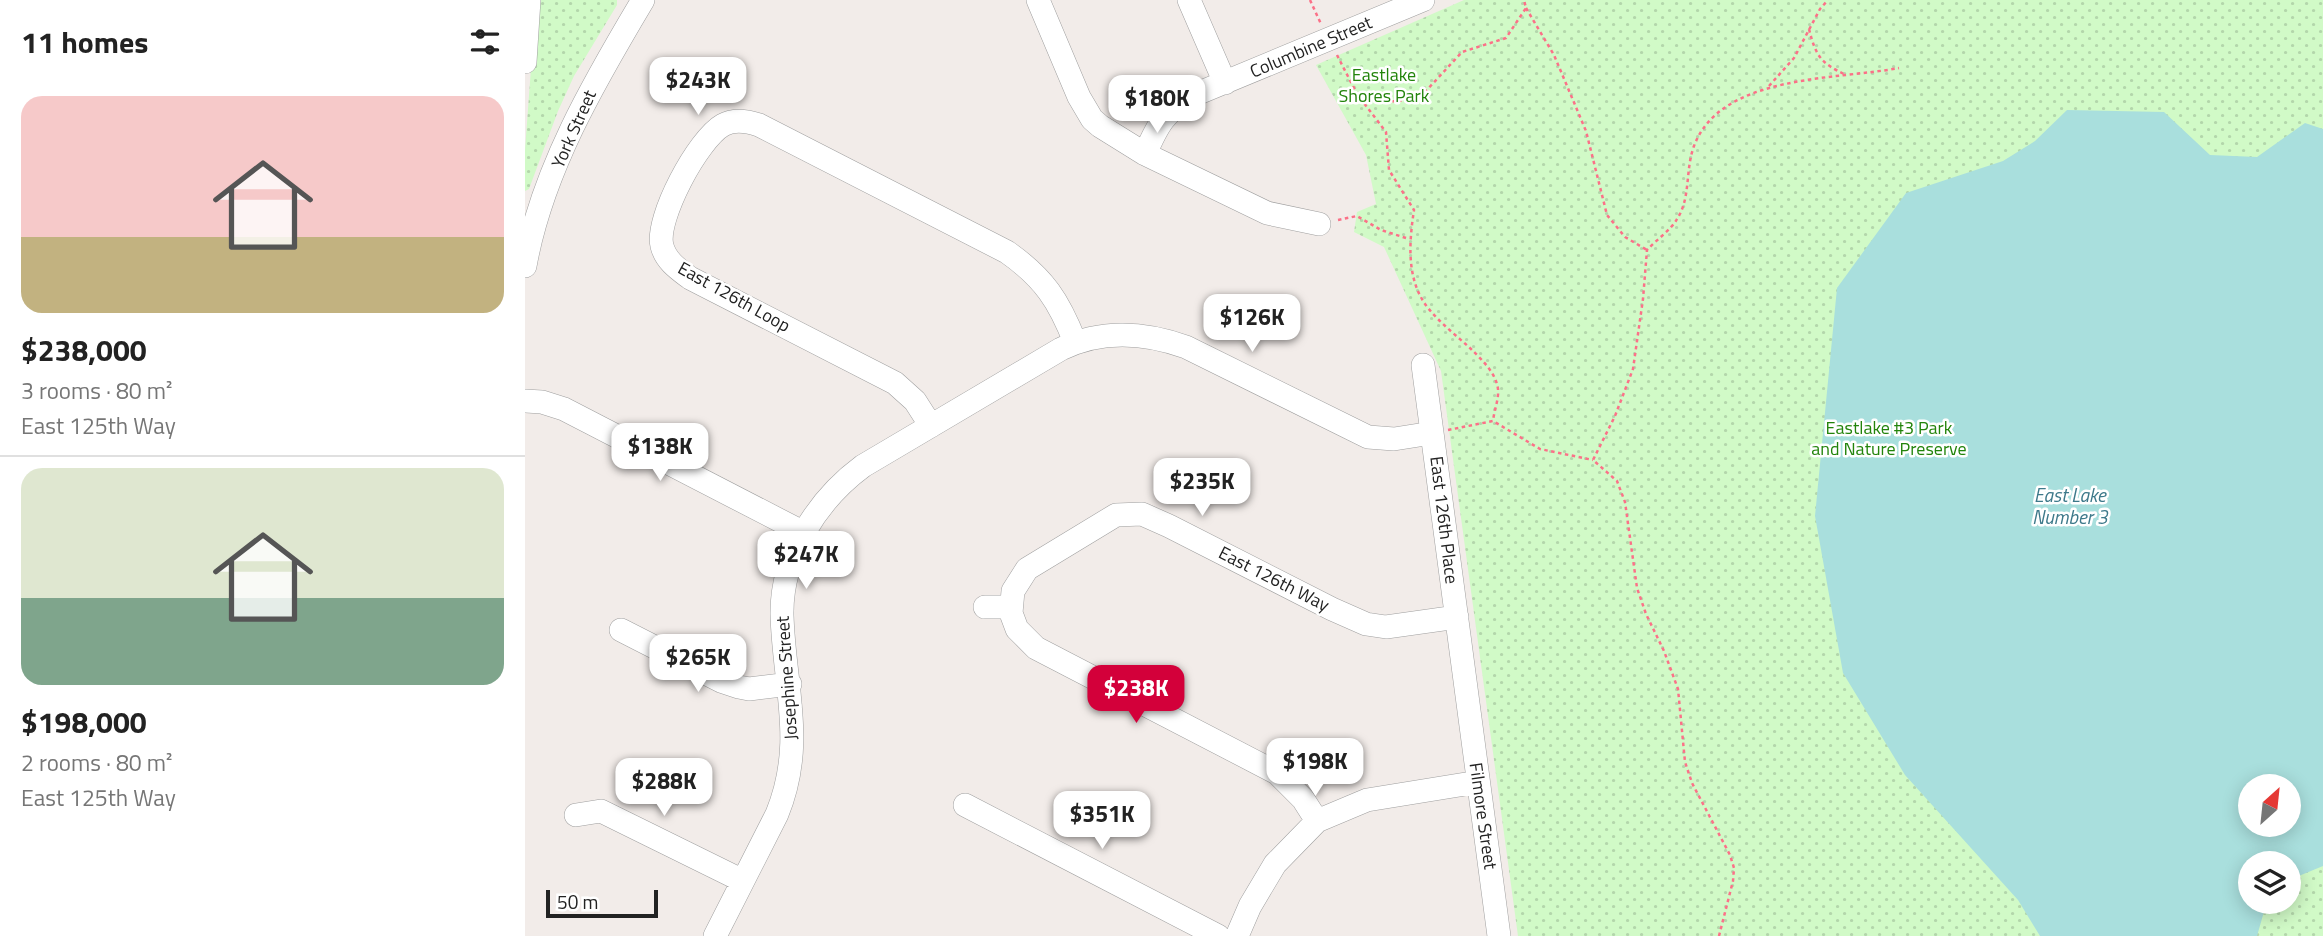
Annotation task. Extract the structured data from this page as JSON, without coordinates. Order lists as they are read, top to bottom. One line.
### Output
{"streets":{"street":["Columbine Street","York Street","East 126th Loop","East 126th Place","East 126th Way","Josephine Street","Filmore Street"]},"crossings":[["East 126th Loop","East 126th Place"],["East 126th Loop","Josephine Street"],["East 126th Place","East 126th Way"],["East 126th Place","Josephine Street"],["East 126th Place","Filmore Street"]],"water":["East Lake Number 3"],"parks":["Eastlake Shores Park","Eastlake #3 Park and Nature Preserve"],"scale_bar":"50 m","north":"top right","page":{"heading":"11 homes","price":["$243K","$180K","$126K","$138K","$235K","$247K","$265K","$238K","$198K","$288K","$351K"],"list":[{"name":"$238,000","note":"3 rooms · 80 m² · East 125th Way"},{"name":"$198,000","note":"2 rooms · 80 m² · East 125th Way"}],"scale":"50 m"}}
